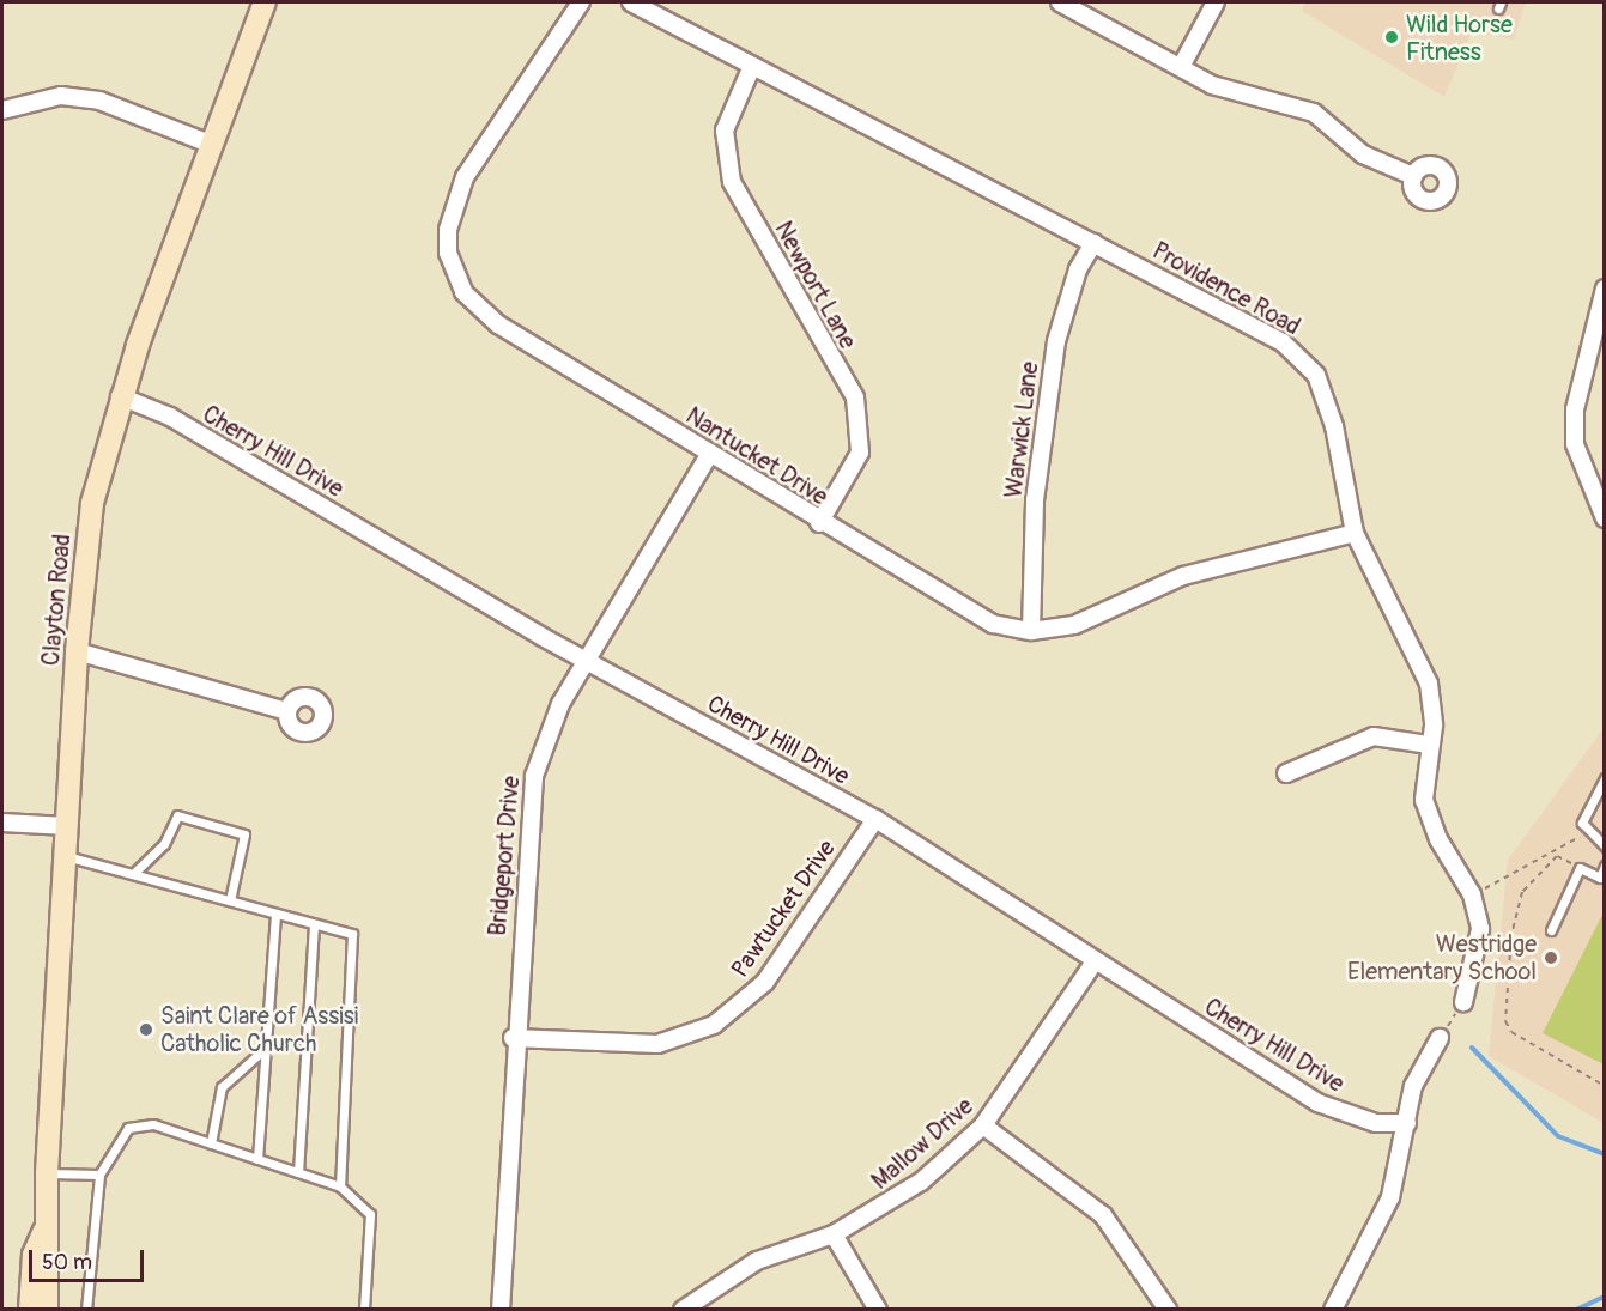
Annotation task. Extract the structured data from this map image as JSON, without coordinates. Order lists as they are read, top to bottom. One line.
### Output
{"streets":{"main road":["Clayton Road"],"street":["Newport Lane","Providence Road","Warwick Lane","Cherry Hill Drive","Nantucket Drive","Bridgeport Drive","Pawtucket Drive","Mallow Drive"]},"crossings":[["Newport Lane","Providence Road"],["Newport Lane","Nantucket Drive"],["Providence Road","Warwick Lane"],["Providence Road","Nantucket Drive"],["Warwick Lane","Nantucket Drive"],["Cherry Hill Drive","Clayton Road"],["Cherry Hill Drive","Bridgeport Drive"],["Cherry Hill Drive","Pawtucket Drive"],["Cherry Hill Drive","Mallow Drive"],["Nantucket Drive","Bridgeport Drive"],["Bridgeport Drive","Pawtucket Drive"]],"places":["Wild Horse Fitness","Westridge Elementary School","Saint Clare of Assisi Catholic Church"],"scale_bar":"50 m"}
